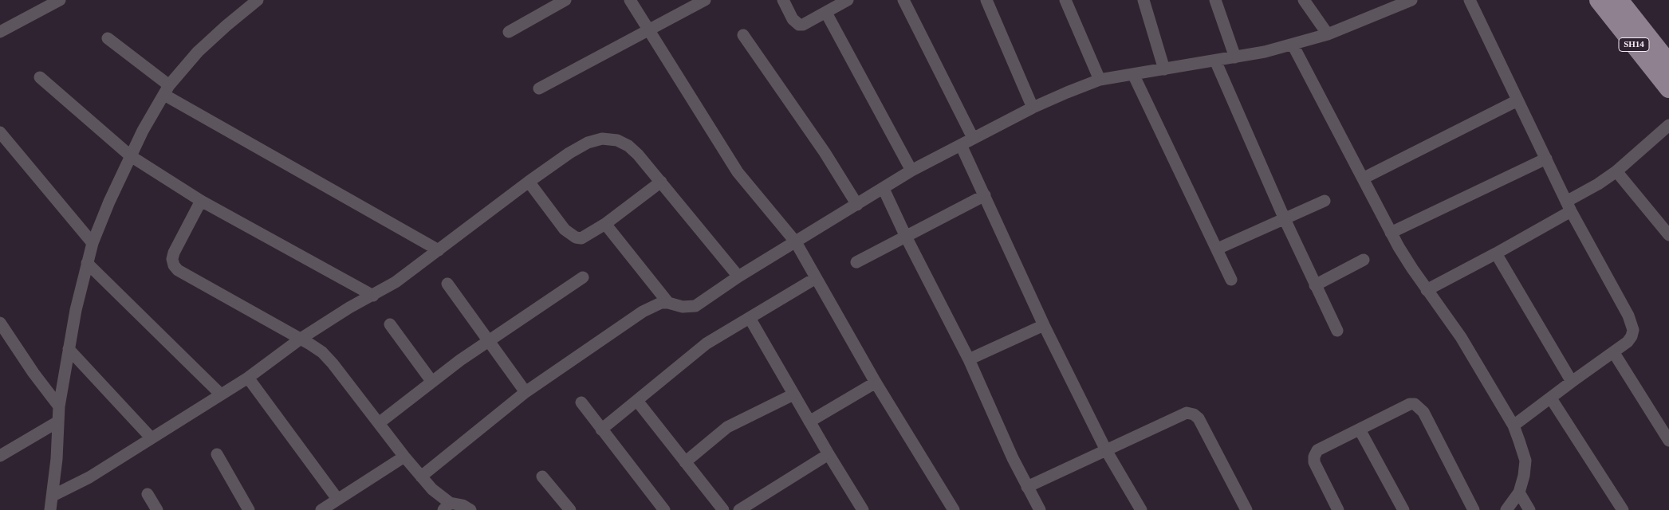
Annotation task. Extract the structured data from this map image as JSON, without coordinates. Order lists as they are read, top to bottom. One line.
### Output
{"streets":{"main road":["SH14"]}}
